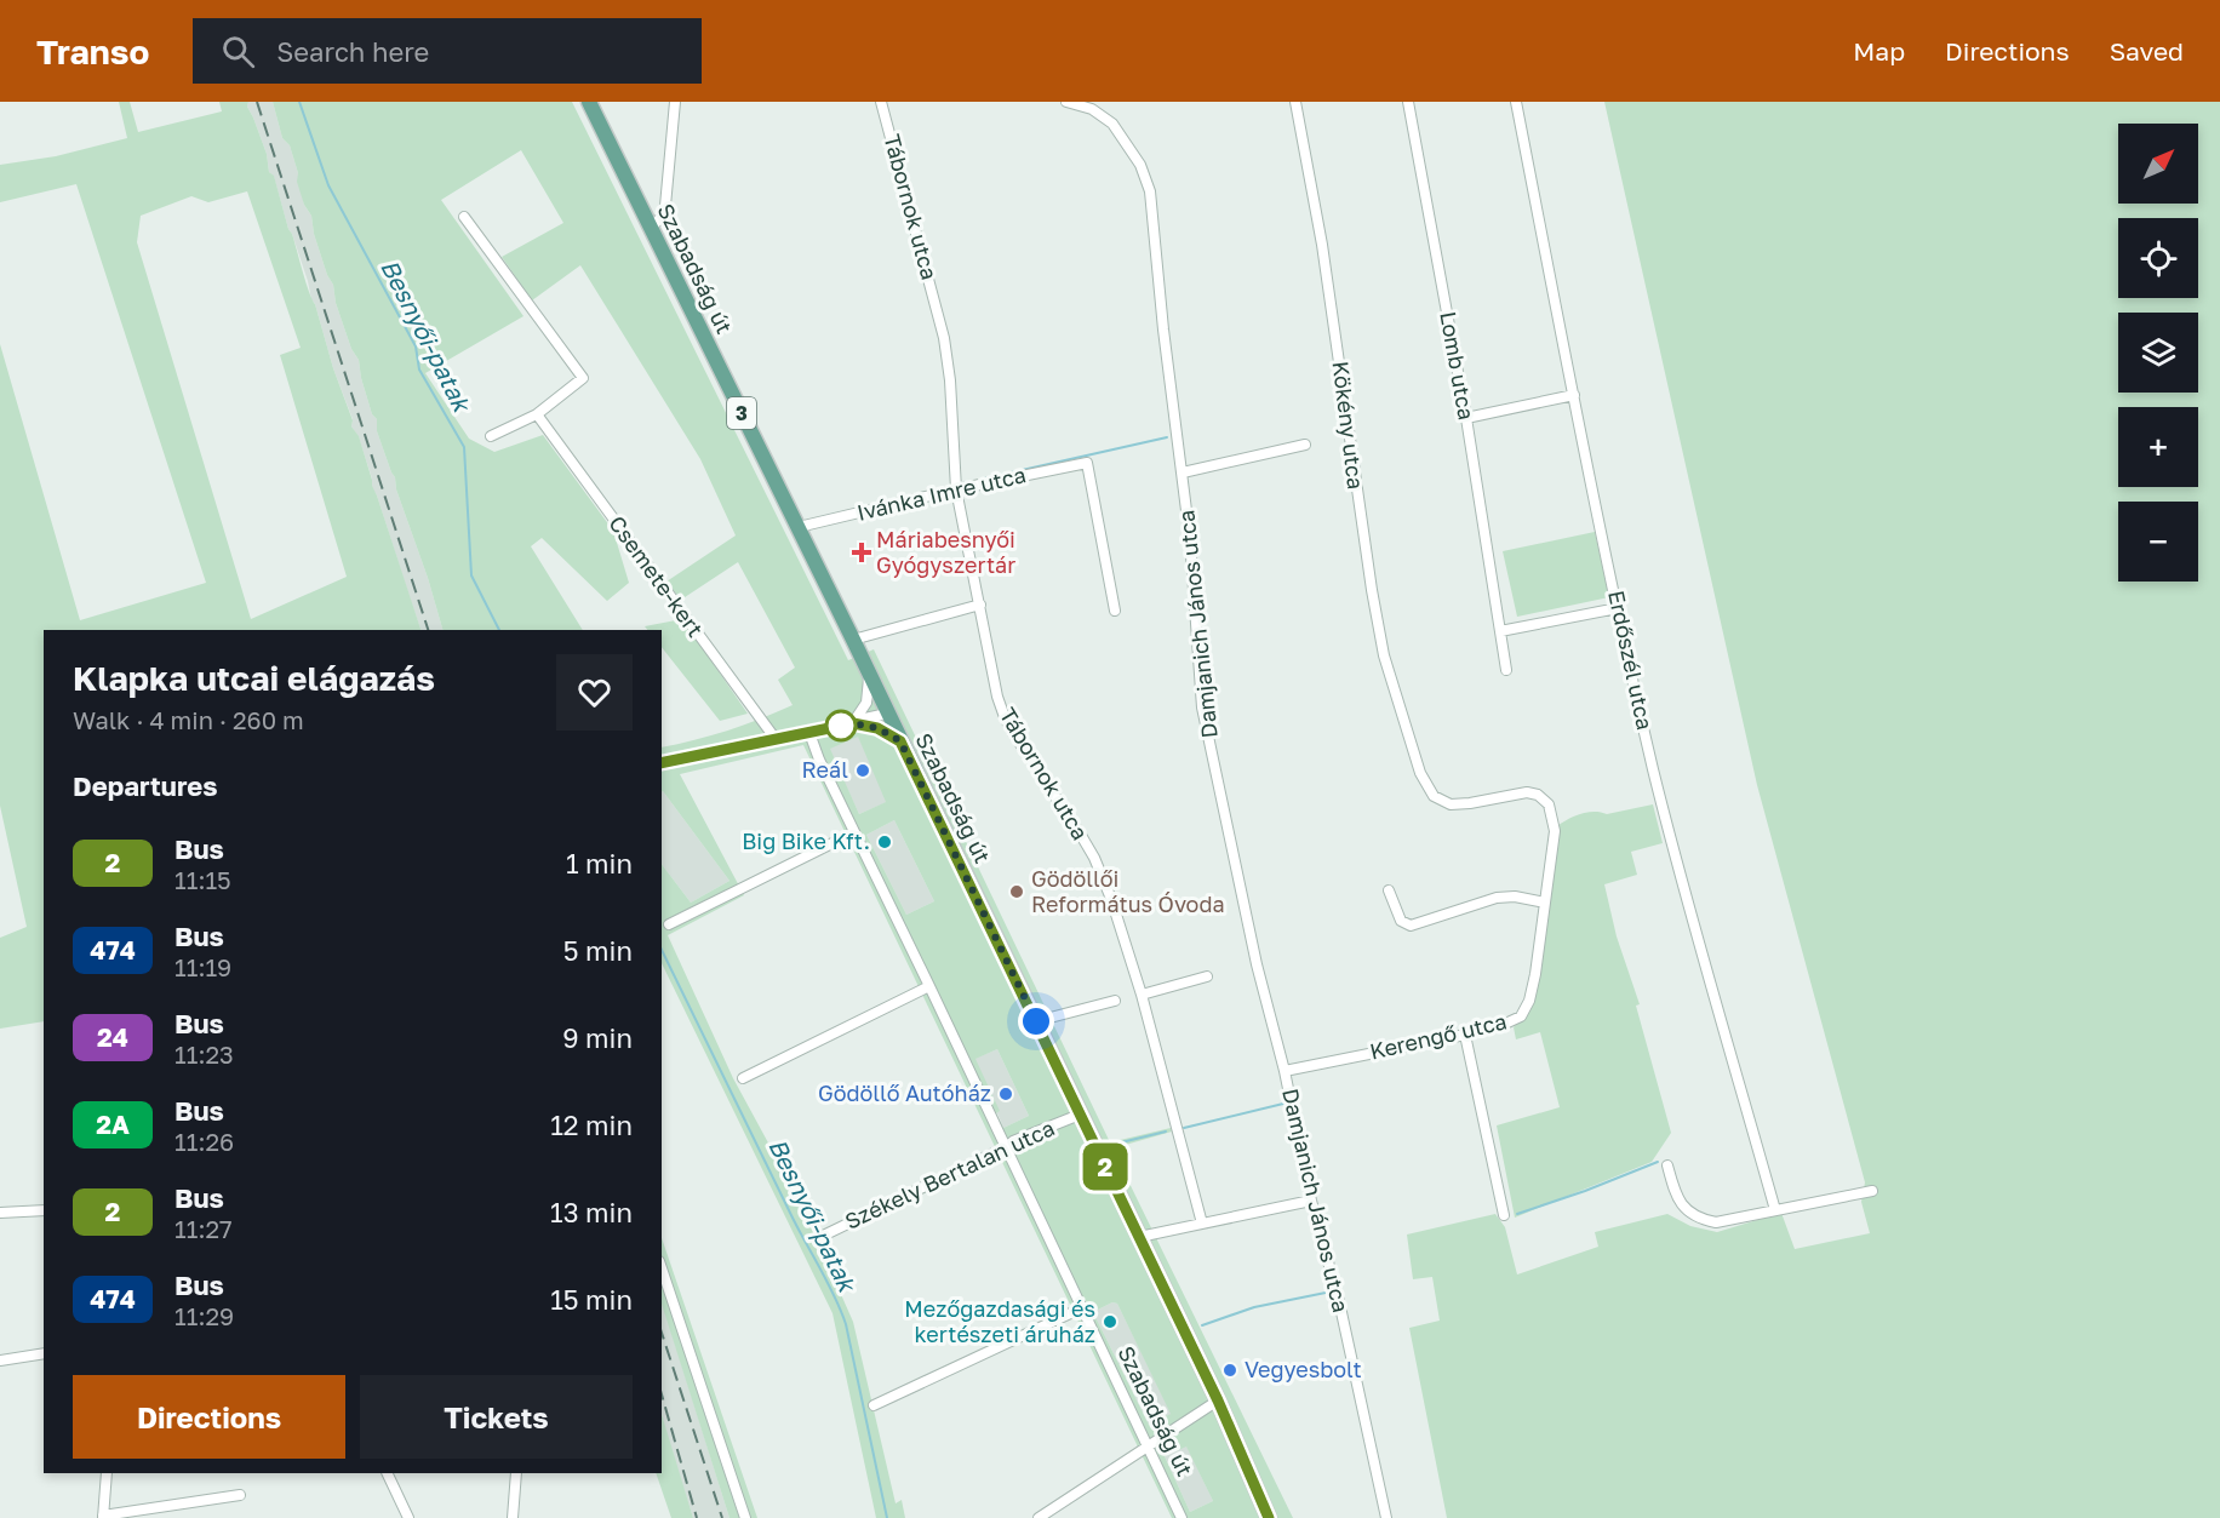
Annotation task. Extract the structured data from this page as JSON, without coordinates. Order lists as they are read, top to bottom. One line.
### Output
{"streets":{"main road":["Szabadság út","3"],"street":["Tábornok utca","Lomb utca","Kökény utca","Ivánka Imre utca","Csemete-kert","Damjanich János utca","Erdőszél utca","Kerengő utca","Székely Bertalan utca"]},"crossings":[["Tábornok utca","Ivánka Imre utca"],["Szabadság út","Ivánka Imre utca"],["Szabadság út","Székely Bertalan utca"],["Kökény utca","Kerengő utca"],["Damjanich János utca","Kerengő utca"]],"water":["Besnyői-patak"],"places":{"health":["Máriabesnyői Gyógyszertár"],"other":["Reál","Big Bike Kft.","Gödöllői Református Óvoda","Gödöllő Autóház","Mezőgazdasági és kertészeti áruház","Vegyesbolt"]},"lines":["bus line 2"],"north":"top right","page":{"header":"Transo","search":"Search here","nav":["Map","Directions","Saved"],"on_map":"2","map_buttons":["+","−"],"heading":[["Klapka utcai elágazás","Walk · 4 min · 260 m"],"Departures"],"list":[{"mark":"2","name":"Bus","note":"11:15","value":"1 min"},{"mark":"474","name":"Bus","note":"11:19","value":"5 min"},{"mark":"24","name":"Bus","note":"11:23","value":"9 min"},{"mark":"2A","name":"Bus","note":"11:26","value":"12 min"},{"mark":"2","name":"Bus","note":"11:27","value":"13 min"},{"mark":"474","name":"Bus","note":"11:29","value":"15 min"}],"buttons":["Directions","Tickets"]}}
